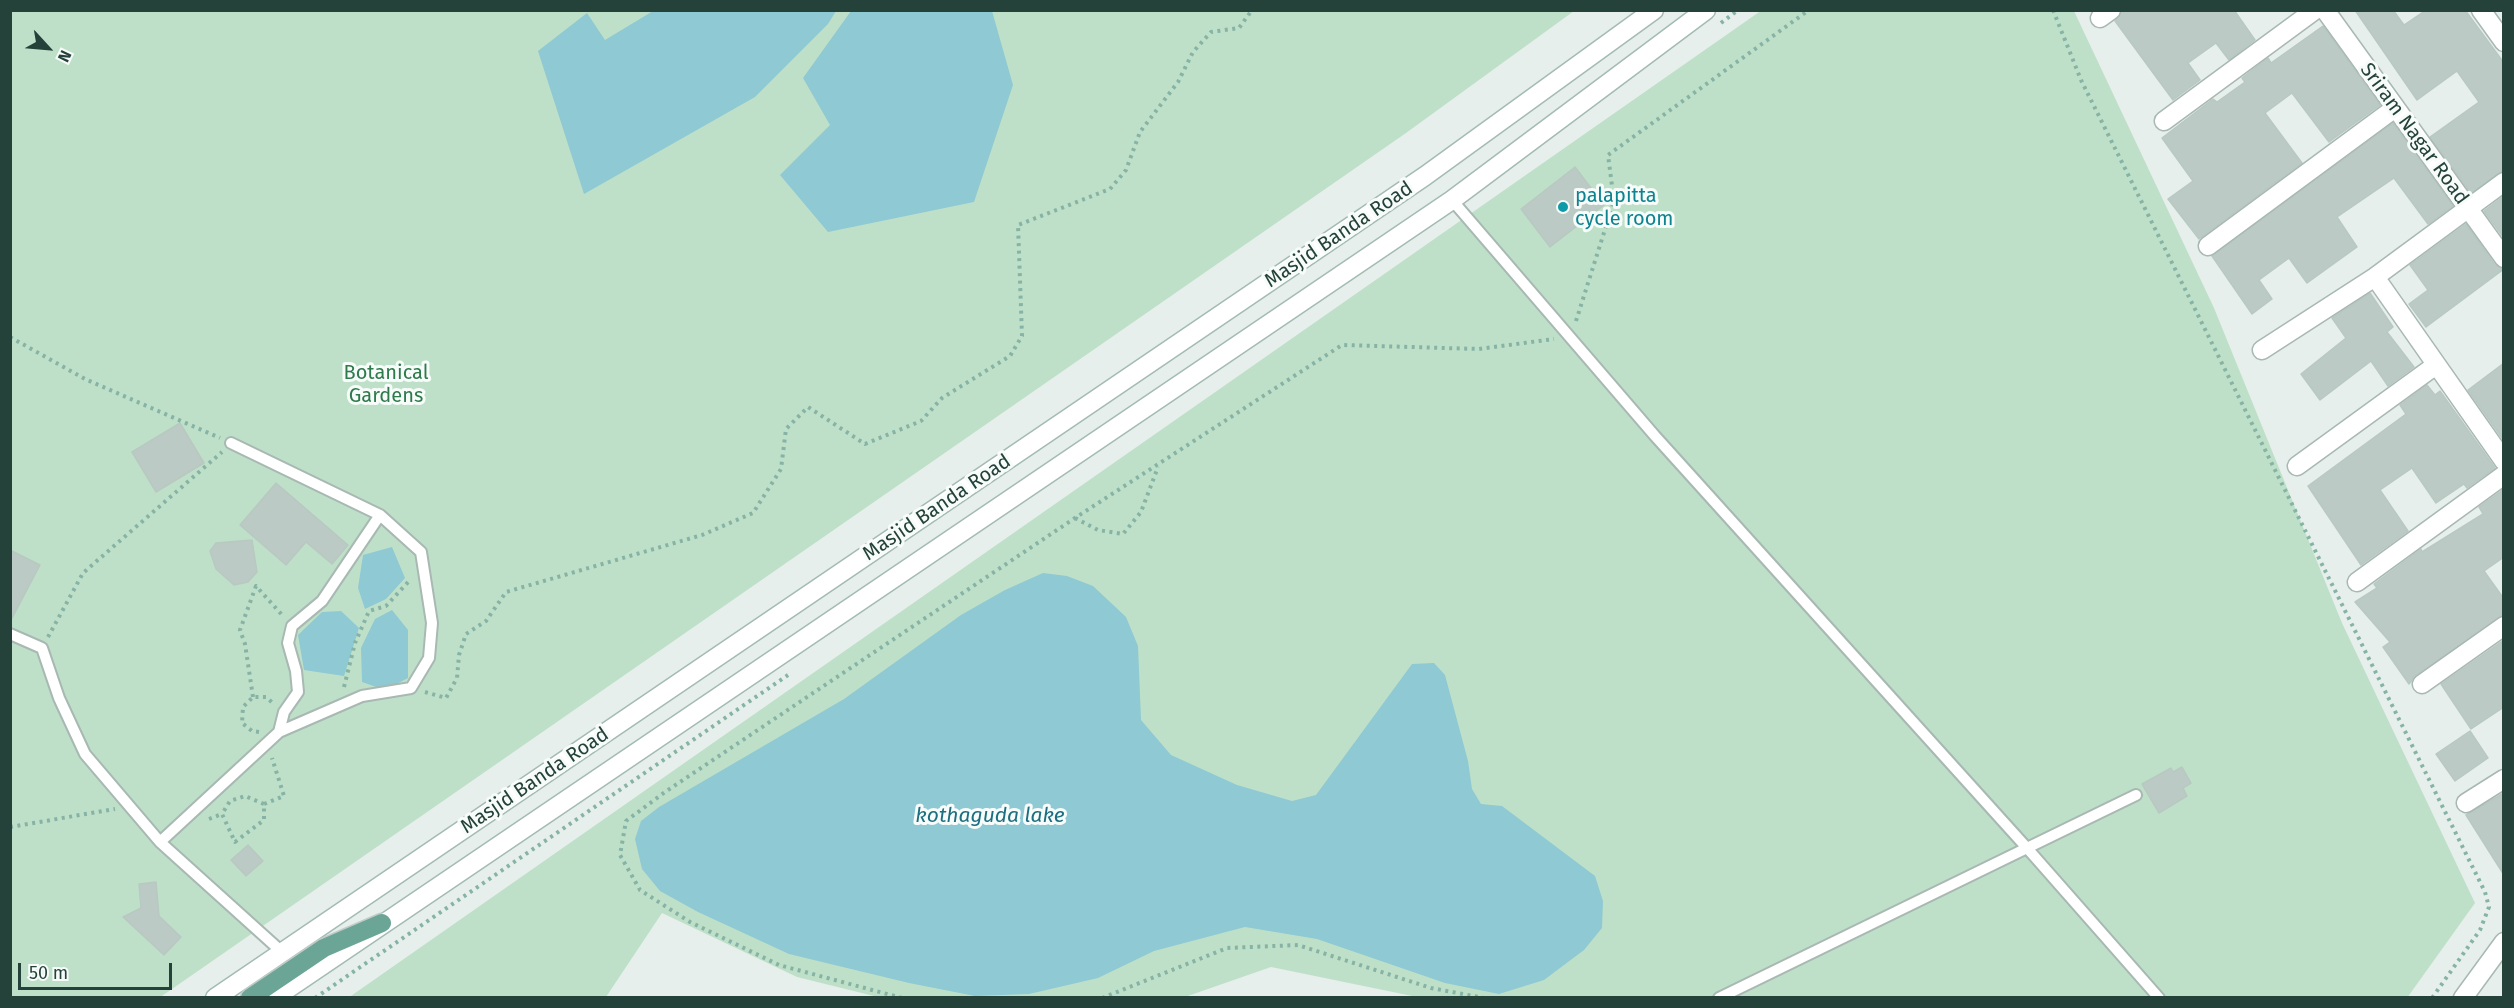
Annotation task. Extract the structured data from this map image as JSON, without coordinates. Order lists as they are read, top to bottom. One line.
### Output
{"streets":{"main road":["Sriram Nagar Road","Masjid Banda Road"]},"water":["kothaguda lake"],"parks":["Botanical Gardens"],"places":["palapitta cycle room"],"scale_bar":"50 m","north":"bottom right"}
